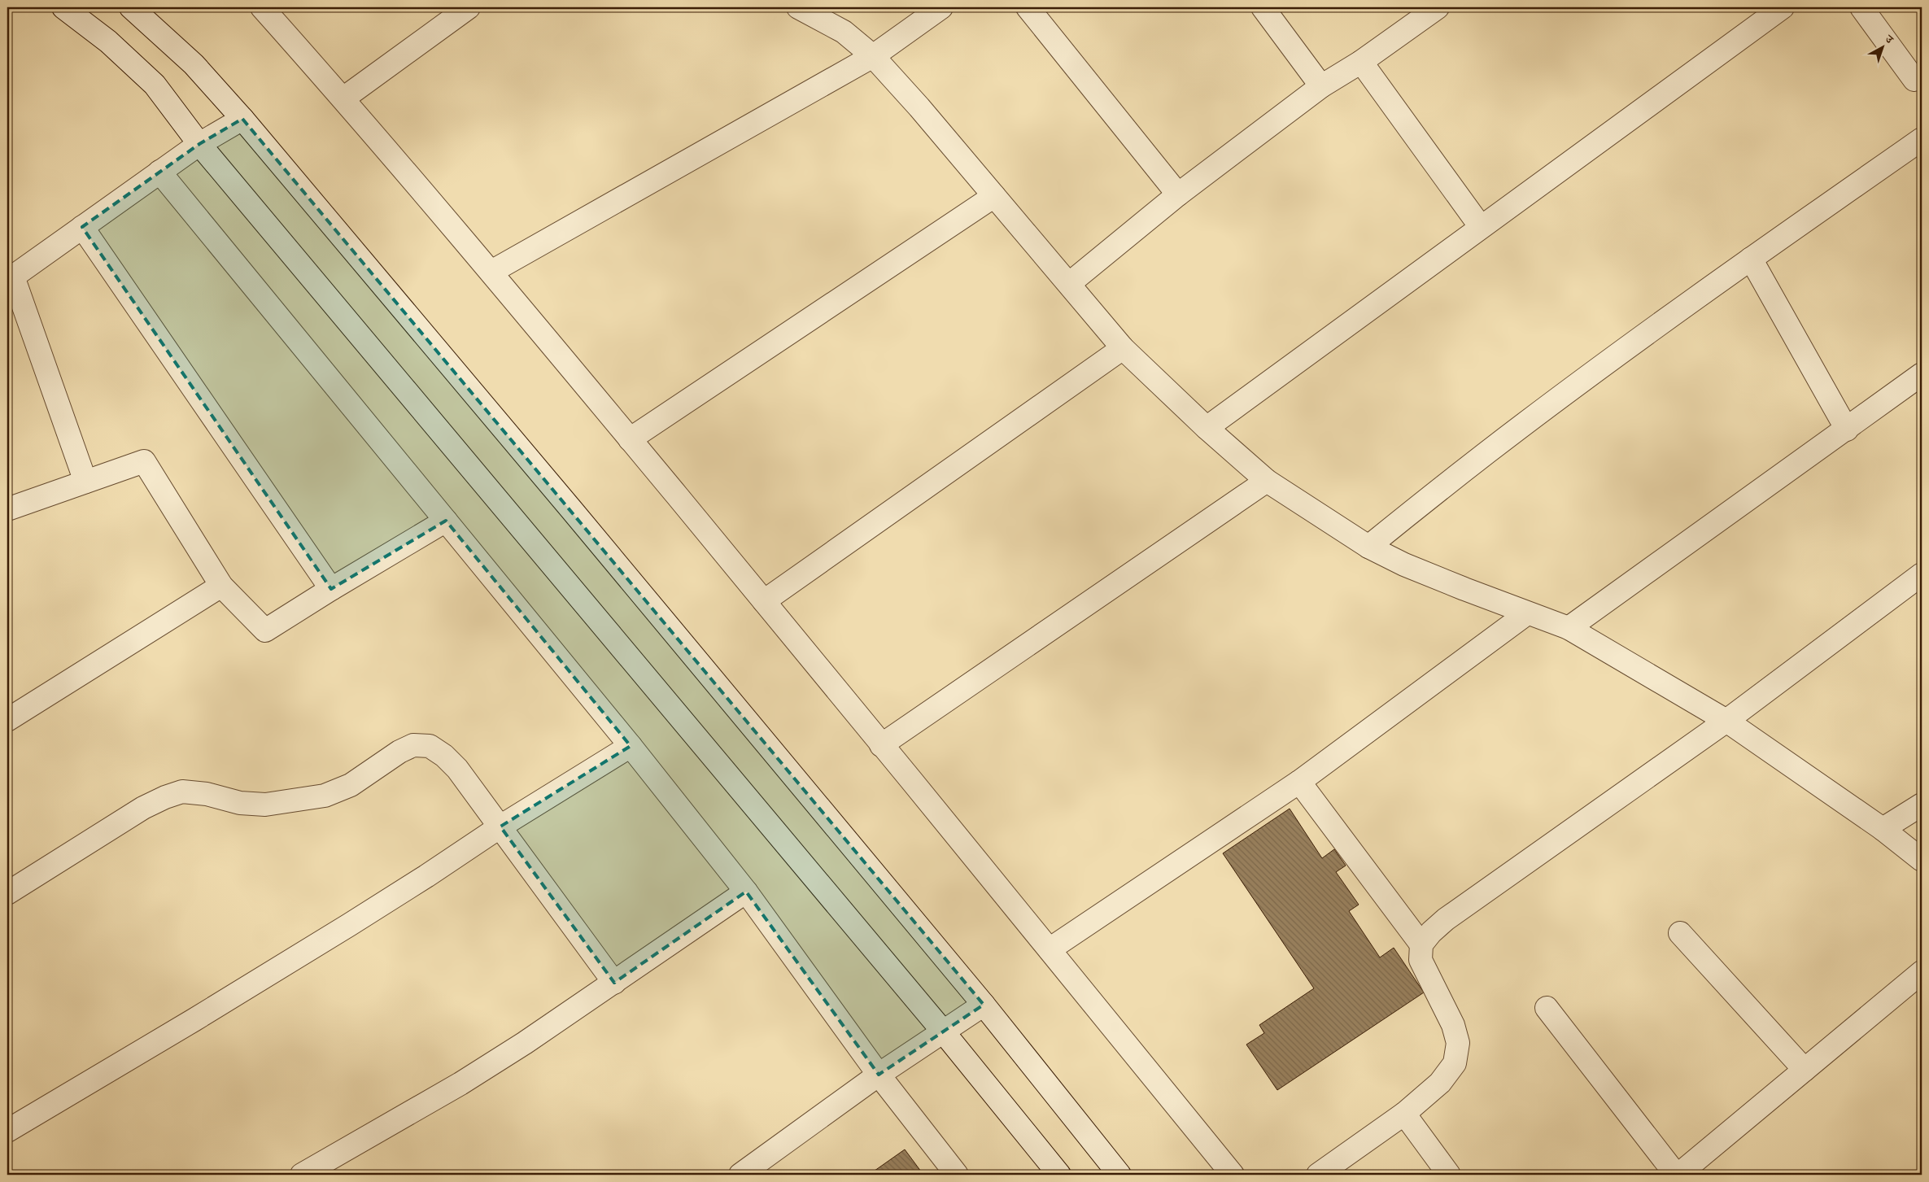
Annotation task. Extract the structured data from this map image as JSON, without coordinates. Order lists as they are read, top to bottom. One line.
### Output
{"north":"top right"}
